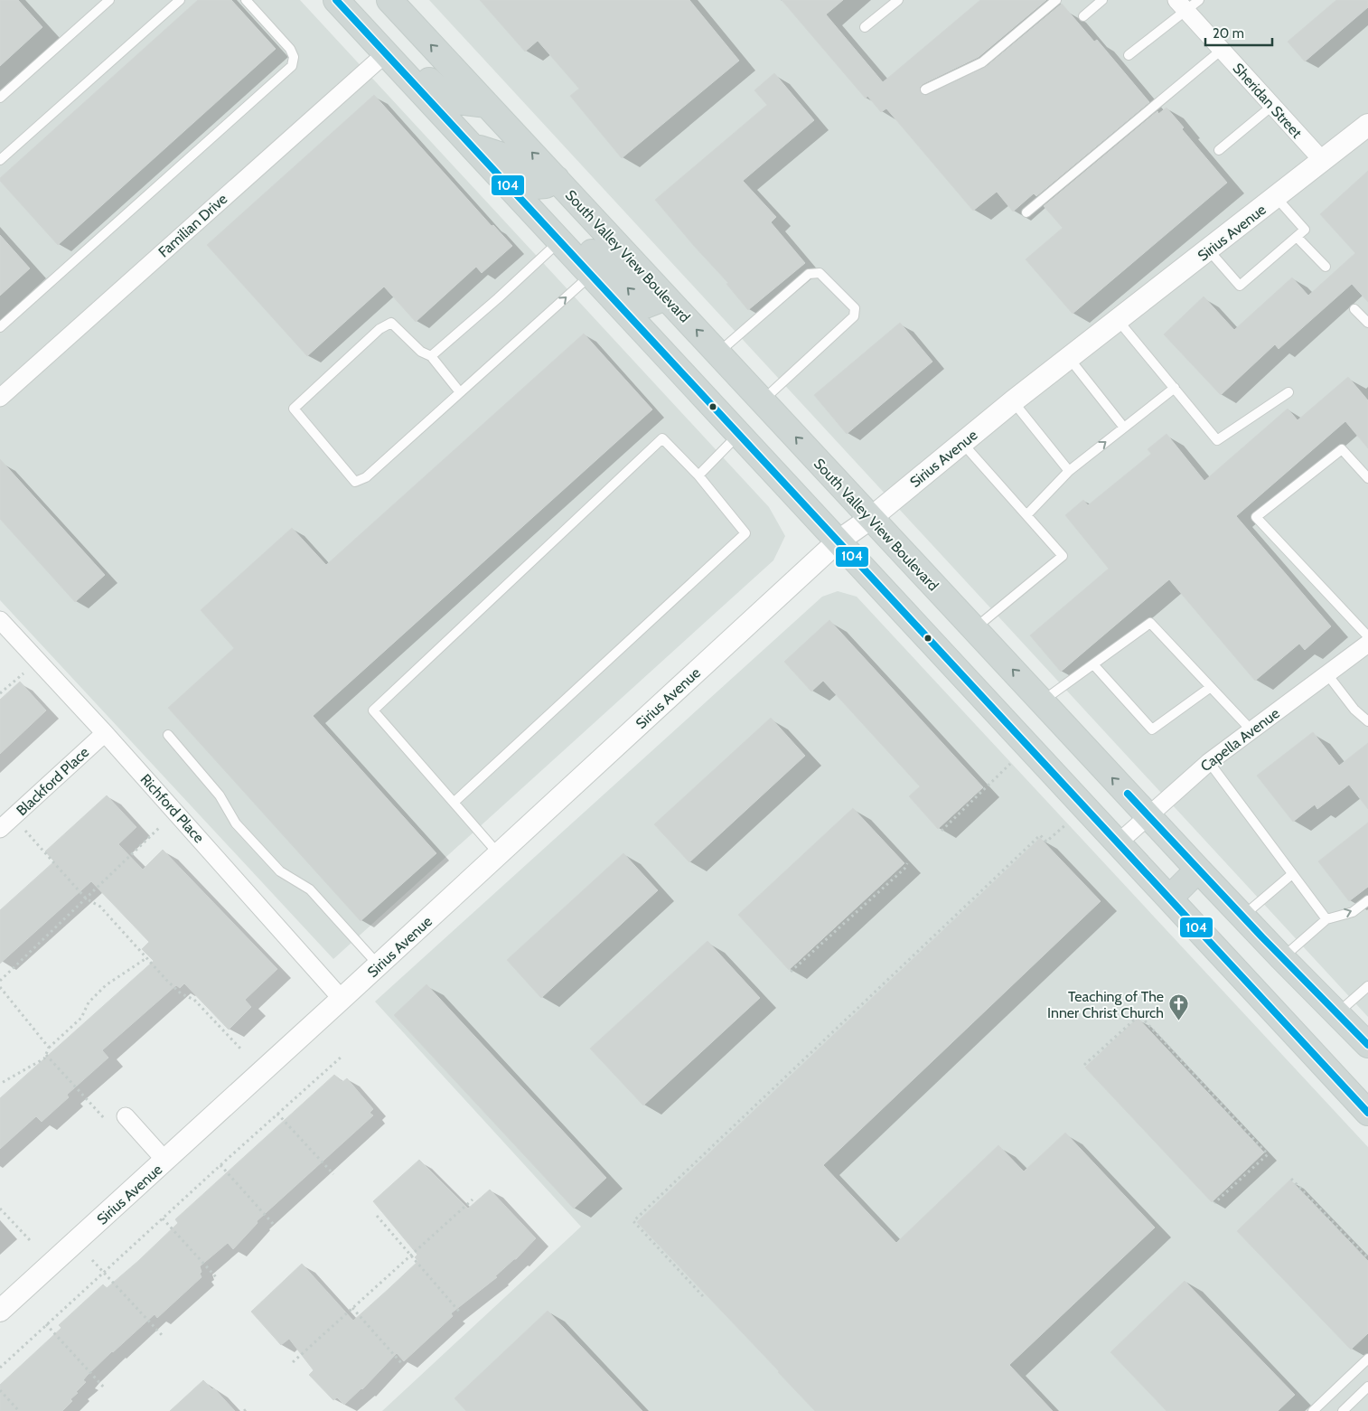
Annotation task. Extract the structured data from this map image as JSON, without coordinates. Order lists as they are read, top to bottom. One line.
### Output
{"streets":{"main road":["South Valley View Boulevard"],"street":["Sheridan Street","Familian Drive","Sirius Avenue","Capella Avenue","Blackford Place","Richford Place"]},"crossings":[["Sheridan Street","Sirius Avenue"],["Sirius Avenue","South Valley View Boulevard"],["Sirius Avenue","Richford Place"],["South Valley View Boulevard","Capella Avenue"],["Blackford Place","Richford Place"]],"places":{"church":["Teaching of The Inner Christ Church"]},"lines":["transit line 104"],"scale_bar":"20 m"}
